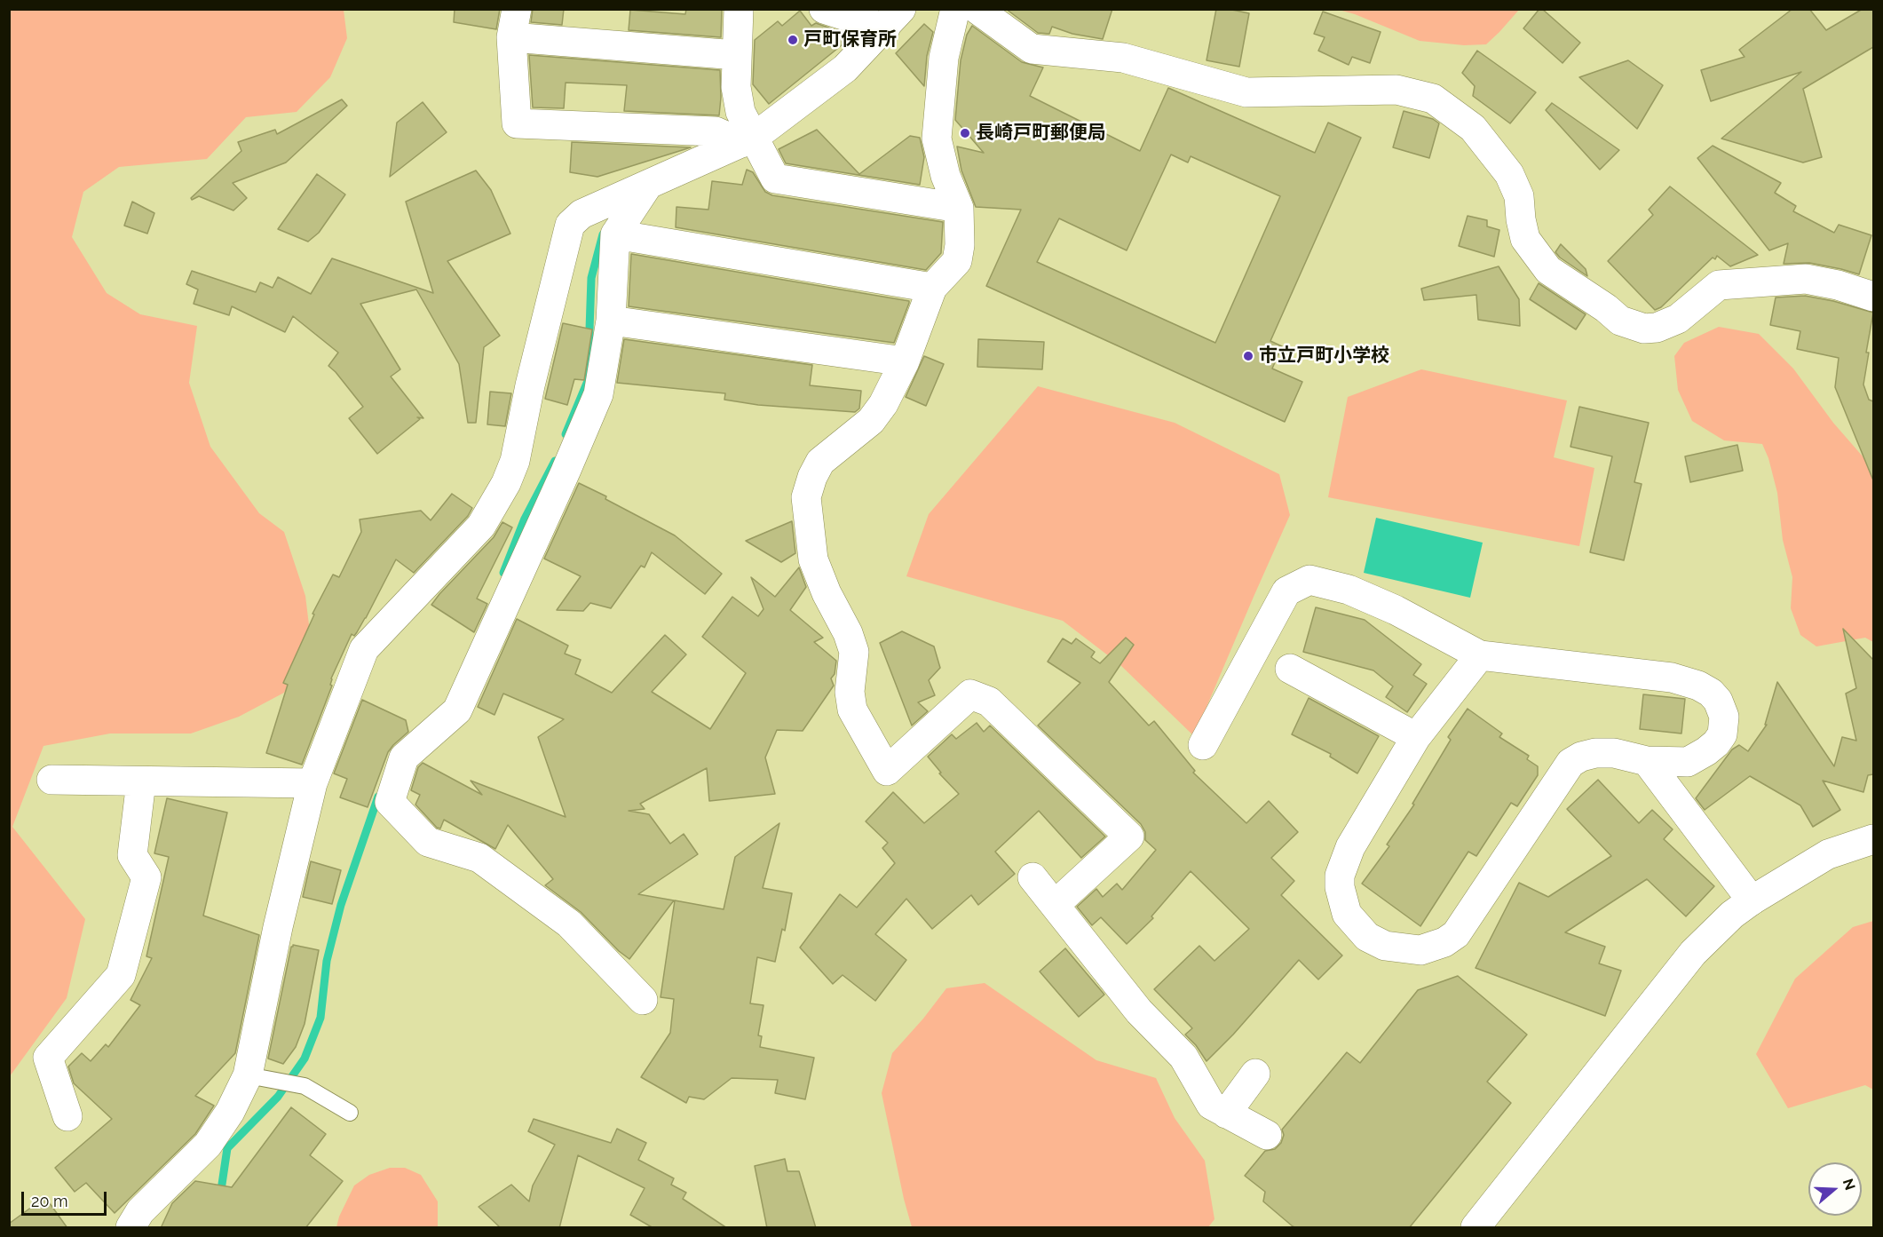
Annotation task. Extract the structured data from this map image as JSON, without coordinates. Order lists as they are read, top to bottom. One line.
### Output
{"places":["戸町保育所","長崎戸町郵便局","市立戸町小学校"],"scale_bar":"20 m","north":"right"}
